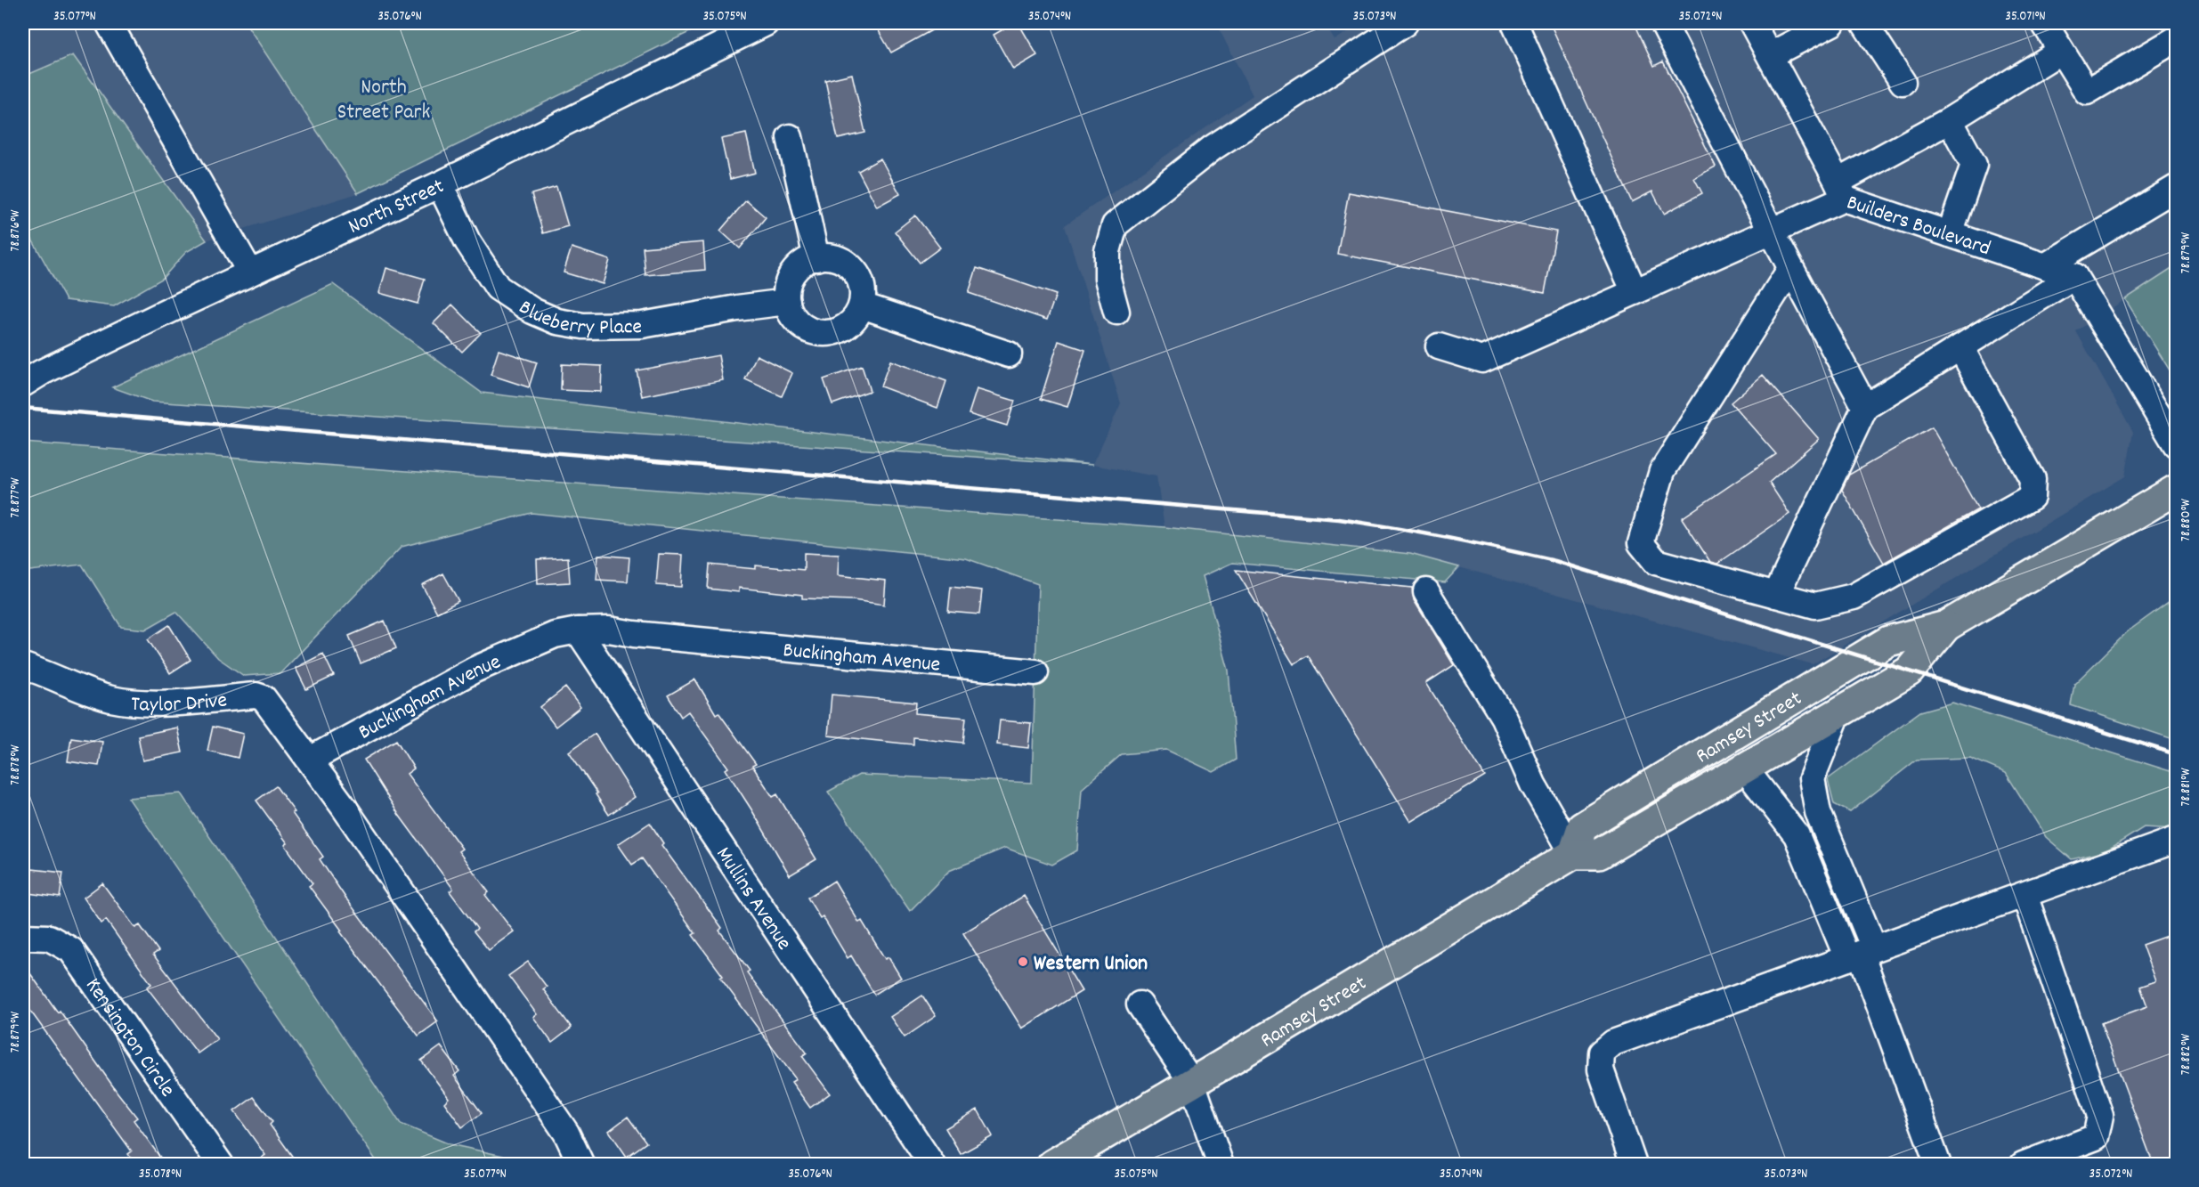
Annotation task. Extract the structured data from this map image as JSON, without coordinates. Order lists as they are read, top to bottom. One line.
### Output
{"streets":{"main road":["Ramsey Street"],"street":["North Street","Builders Boulevard","Blueberry Place","Buckingham Avenue","Taylor Drive","Mullins Avenue","Kensington Circle"]},"crossings":[["North Street","Blueberry Place"],["Buckingham Avenue","Taylor Drive"],["Buckingham Avenue","Mullins Avenue"]],"parks":["North Street Park"],"places":["Western Union"],"coordinates":["35.077°N","35.076°N","35.075°N","35.074°N","35.073°N","35.072°N","35.071°N","78.876°W","78.879°W","78.877°W","78.880°W","78.878°W","78.881°W","78.882°W","35.078°N"]}
